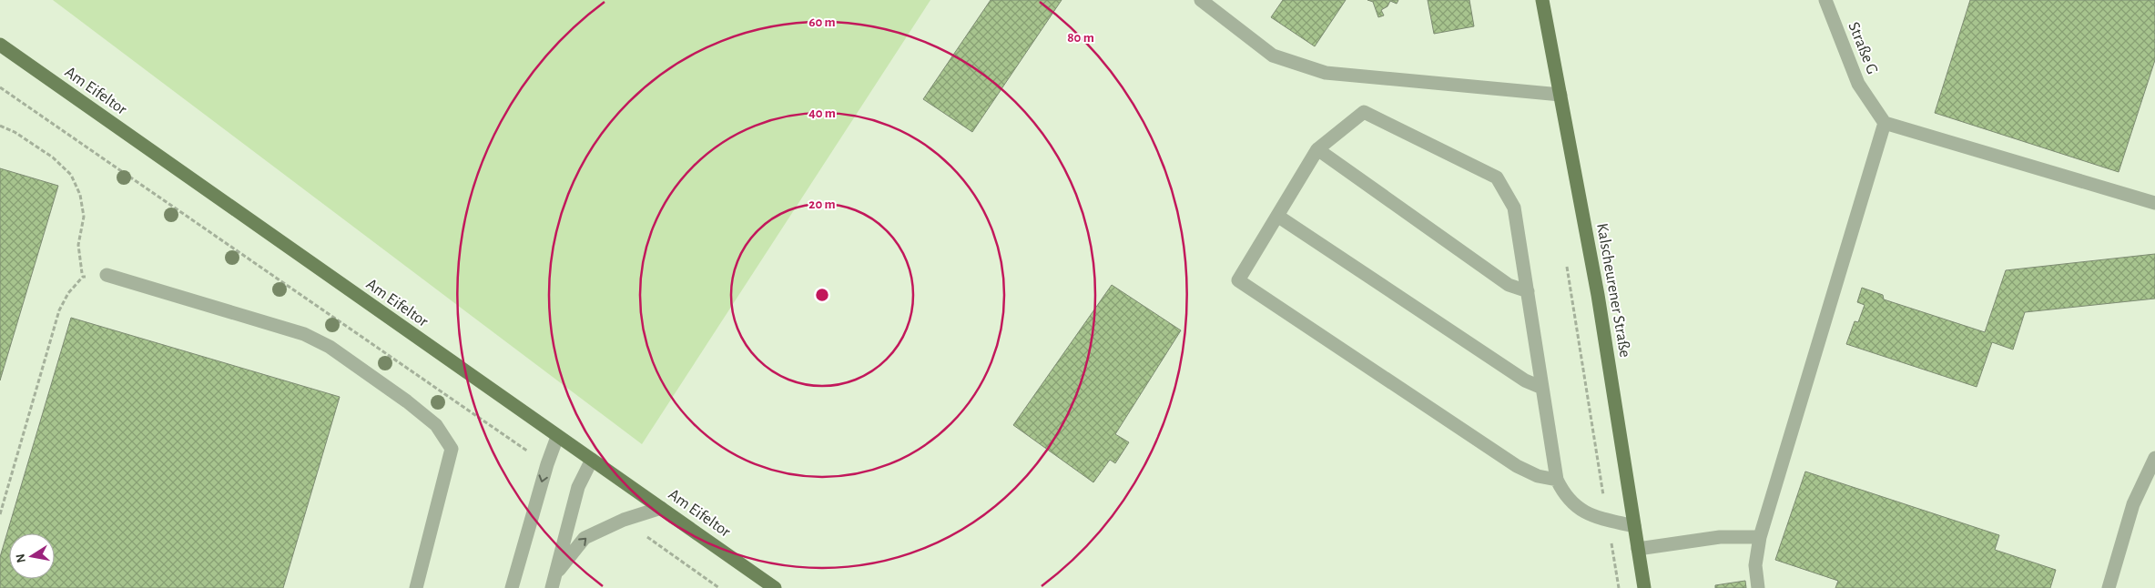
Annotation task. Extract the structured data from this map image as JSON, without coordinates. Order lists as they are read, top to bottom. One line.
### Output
{"streets":{"main road":["Am Eifeltor","Kalscheurener Straße"],"street":["Straße G"]},"north":"left","rings":["60 m","80 m","40 m","20 m"]}
